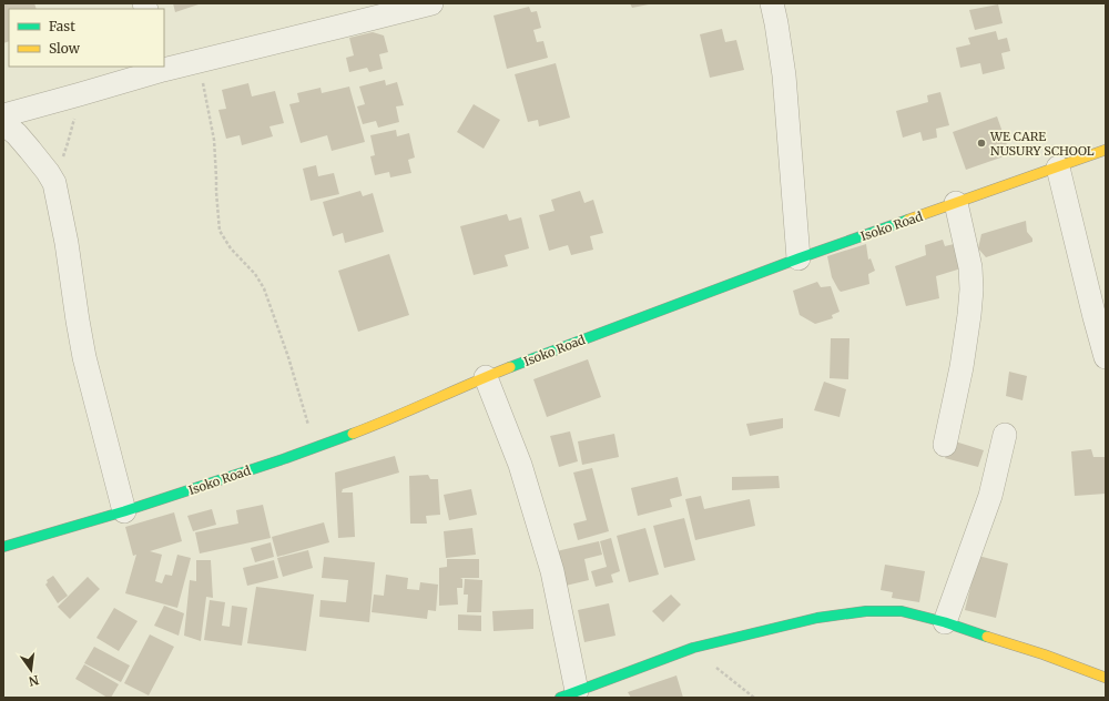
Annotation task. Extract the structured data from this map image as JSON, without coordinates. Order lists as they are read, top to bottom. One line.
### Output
{"streets":{"street":["Isoko Road"]},"places":["WE CARE NUSURY SCHOOL"],"legend":["Fast","Slow"],"north":"bottom"}
